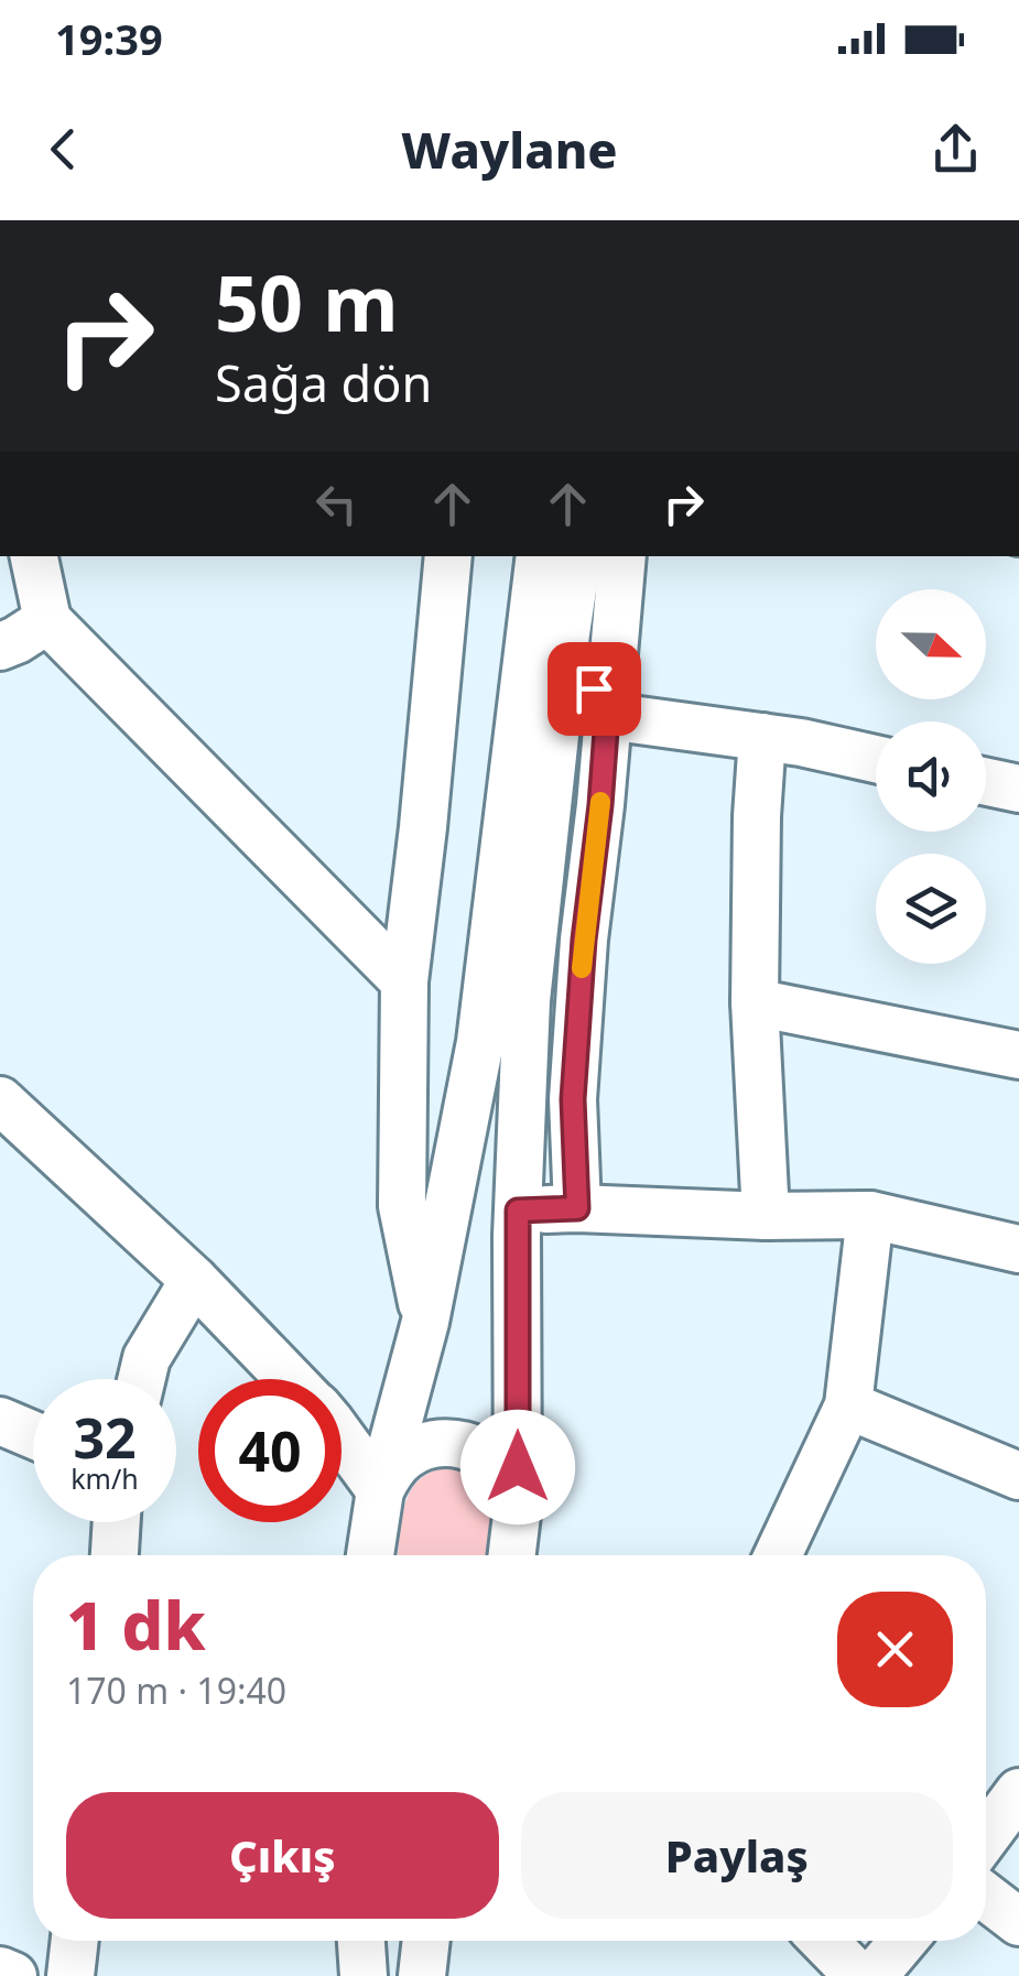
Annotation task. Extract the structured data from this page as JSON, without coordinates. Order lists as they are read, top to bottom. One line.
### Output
{"north":"right","page":{"status":"19:39","header":"Waylane","turn":["50 m","Sağa dön"],"speed":"32 km/h","limit":"40","heading":["1 dk","170 m · 19:40"],"buttons":["Çıkış","Paylaş"]}}
